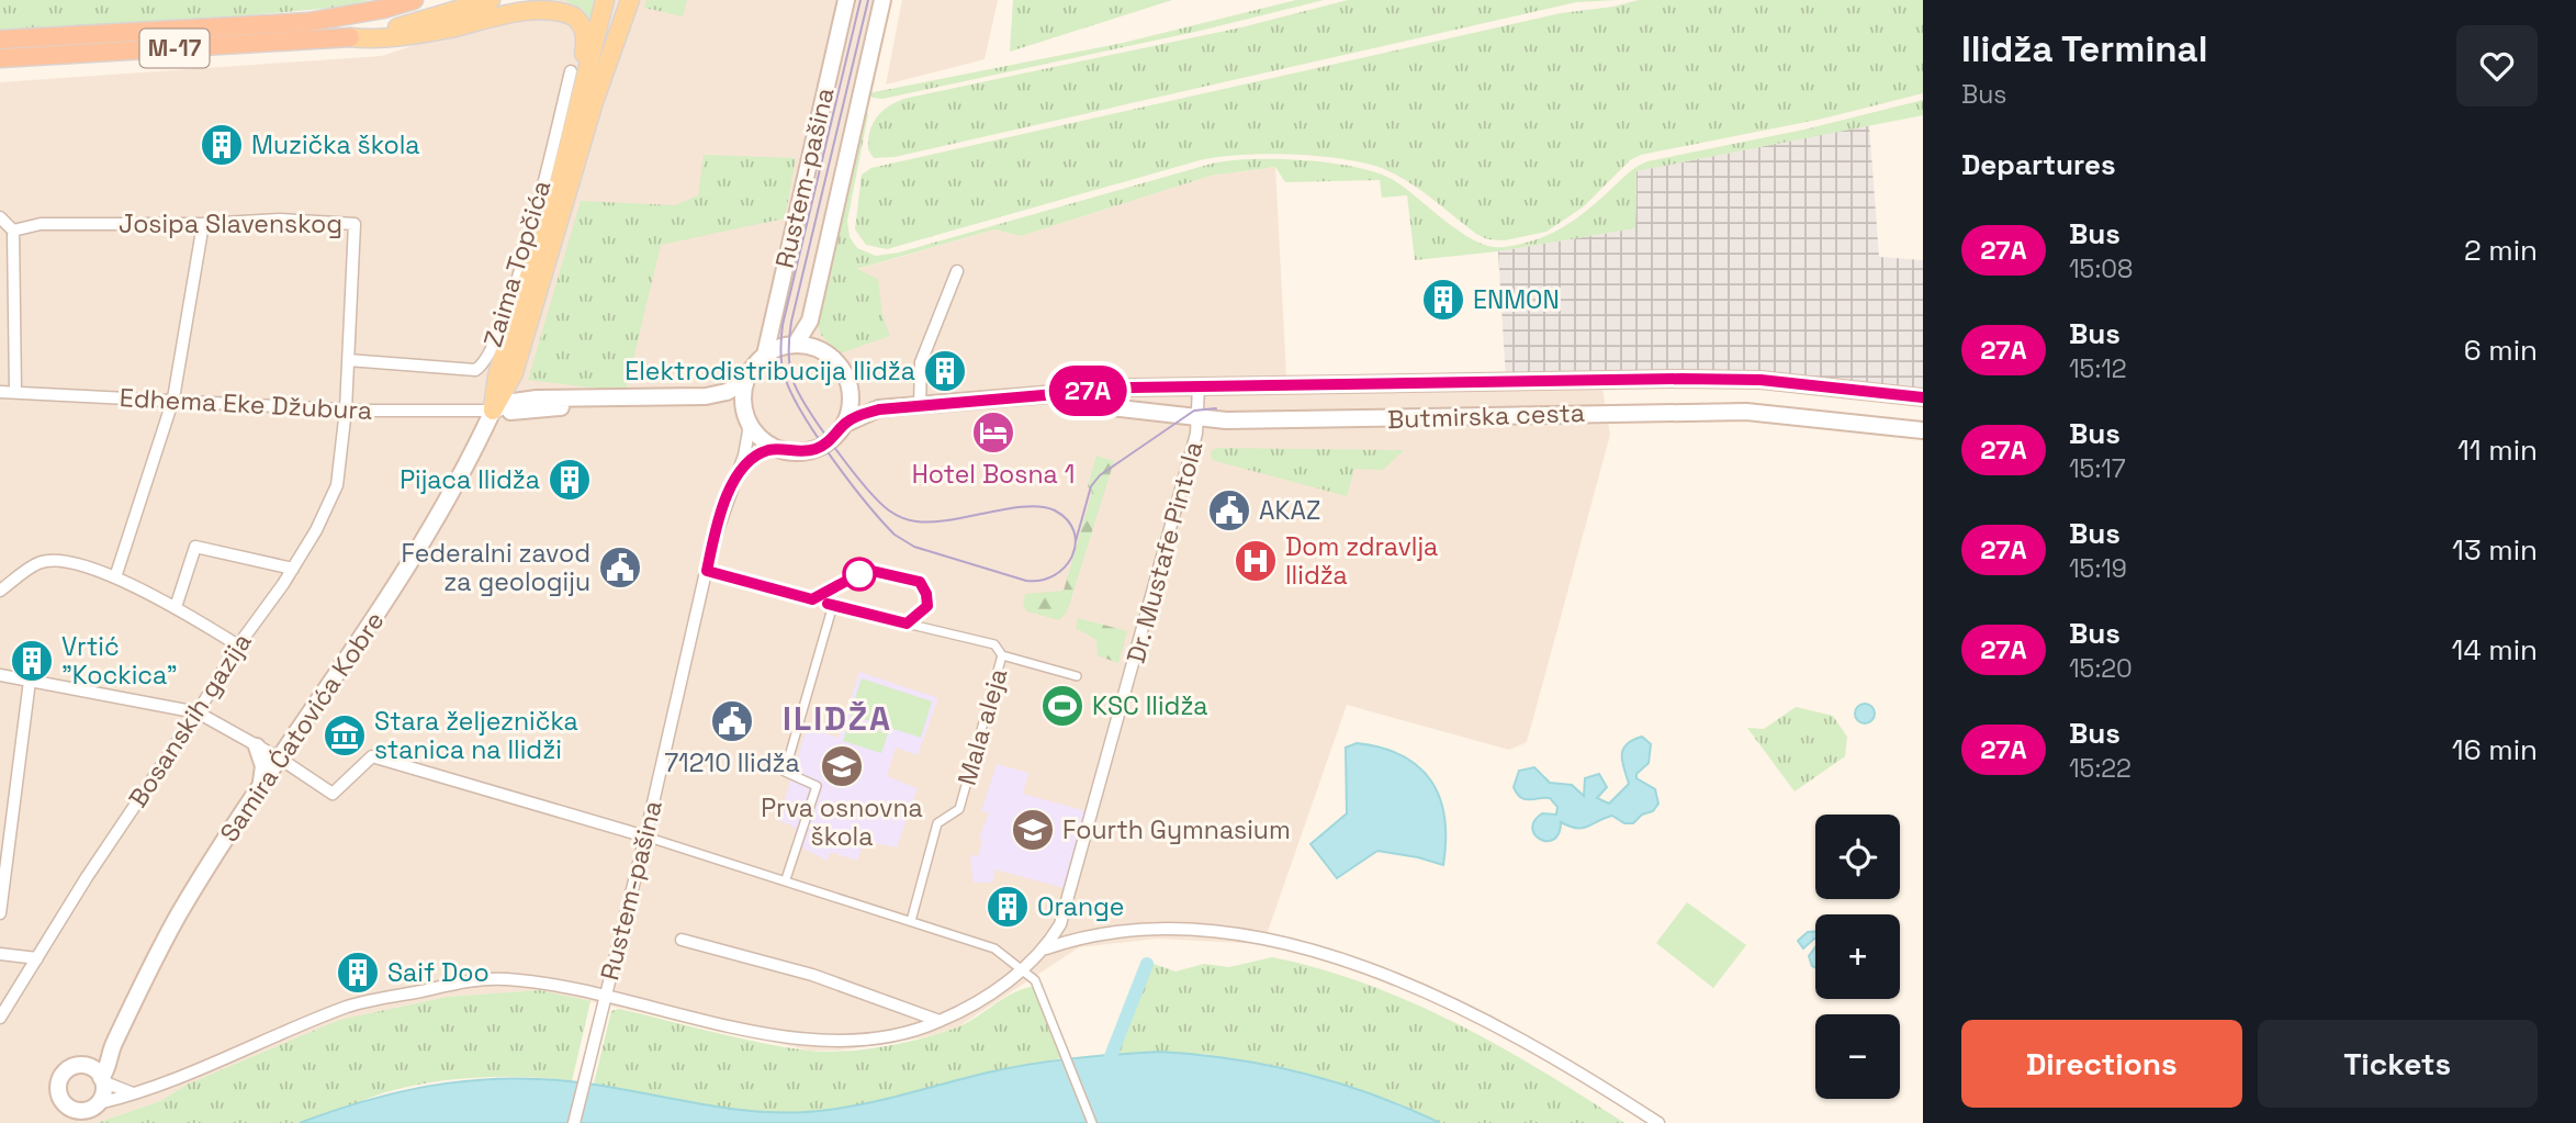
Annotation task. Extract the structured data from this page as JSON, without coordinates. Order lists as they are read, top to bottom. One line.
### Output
{"streets":{"highway":["M-17"],"main road":["Rustem-pašina","Edhema Eke Džubura","Butmirska cesta","Samira Ćatovića Kobre"],"street":["Josipa Slavenskog","Zaima Topčića","Dr. Mustafe Pintola","Bosanskih gazija","Mala aleja"]},"crossings":[["Rustem-pašina","Edhema Eke Džubura"],["Rustem-pašina","Butmirska cesta"],["Rustem-pašina","Dr. Mustafe Pintola"],["Josipa Slavenskog","Zaima Topčića"],["Josipa Slavenskog","Edhema Eke Džubura"],["Josipa Slavenskog","Bosanskih gazija"],["Edhema Eke Džubura","Butmirska cesta"],["Edhema Eke Džubura","Bosanskih gazija"],["Edhema Eke Džubura","Samira Ćatovića Kobre"],["Butmirska cesta","Dr. Mustafe Pintola"],["Dr. Mustafe Pintola","Samira Ćatovića Kobre"]],"districts":["ILIDŽA"],"places":{"building":["Muzička škola","ENMON","Elektrodistribucija Ilidža","Pijaca Ilidža","Vrtić \"Kockica\"","Orange","Saif Doo"],"hotel":["Hotel Bosna 1"],"public building":["AKAZ","Federalni zavod za geologiju","71210 Ilidža"],"hospital":["Dom zdravlja Ilidža"],"sports":["KSC Ilidža"],"museum":["Stara željeznička stanica na Ilidži"],"school or university":["Prva osnovna škola","Fourth Gymnasium"]},"lines":["bus line 27A"],"page":{"on_map":"27A","heading":[["Ilidža Terminal","Bus"],"Departures"],"list":[{"mark":"27A","name":"Bus","note":"15:08","value":"2 min"},{"mark":"27A","name":"Bus","note":"15:12","value":"6 min"},{"mark":"27A","name":"Bus","note":"15:17","value":"11 min"},{"mark":"27A","name":"Bus","note":"15:19","value":"13 min"},{"mark":"27A","name":"Bus","note":"15:20","value":"14 min"},{"mark":"27A","name":"Bus","note":"15:22","value":"16 min"}],"map_buttons":["+","−"],"buttons":["Directions","Tickets"]}}
